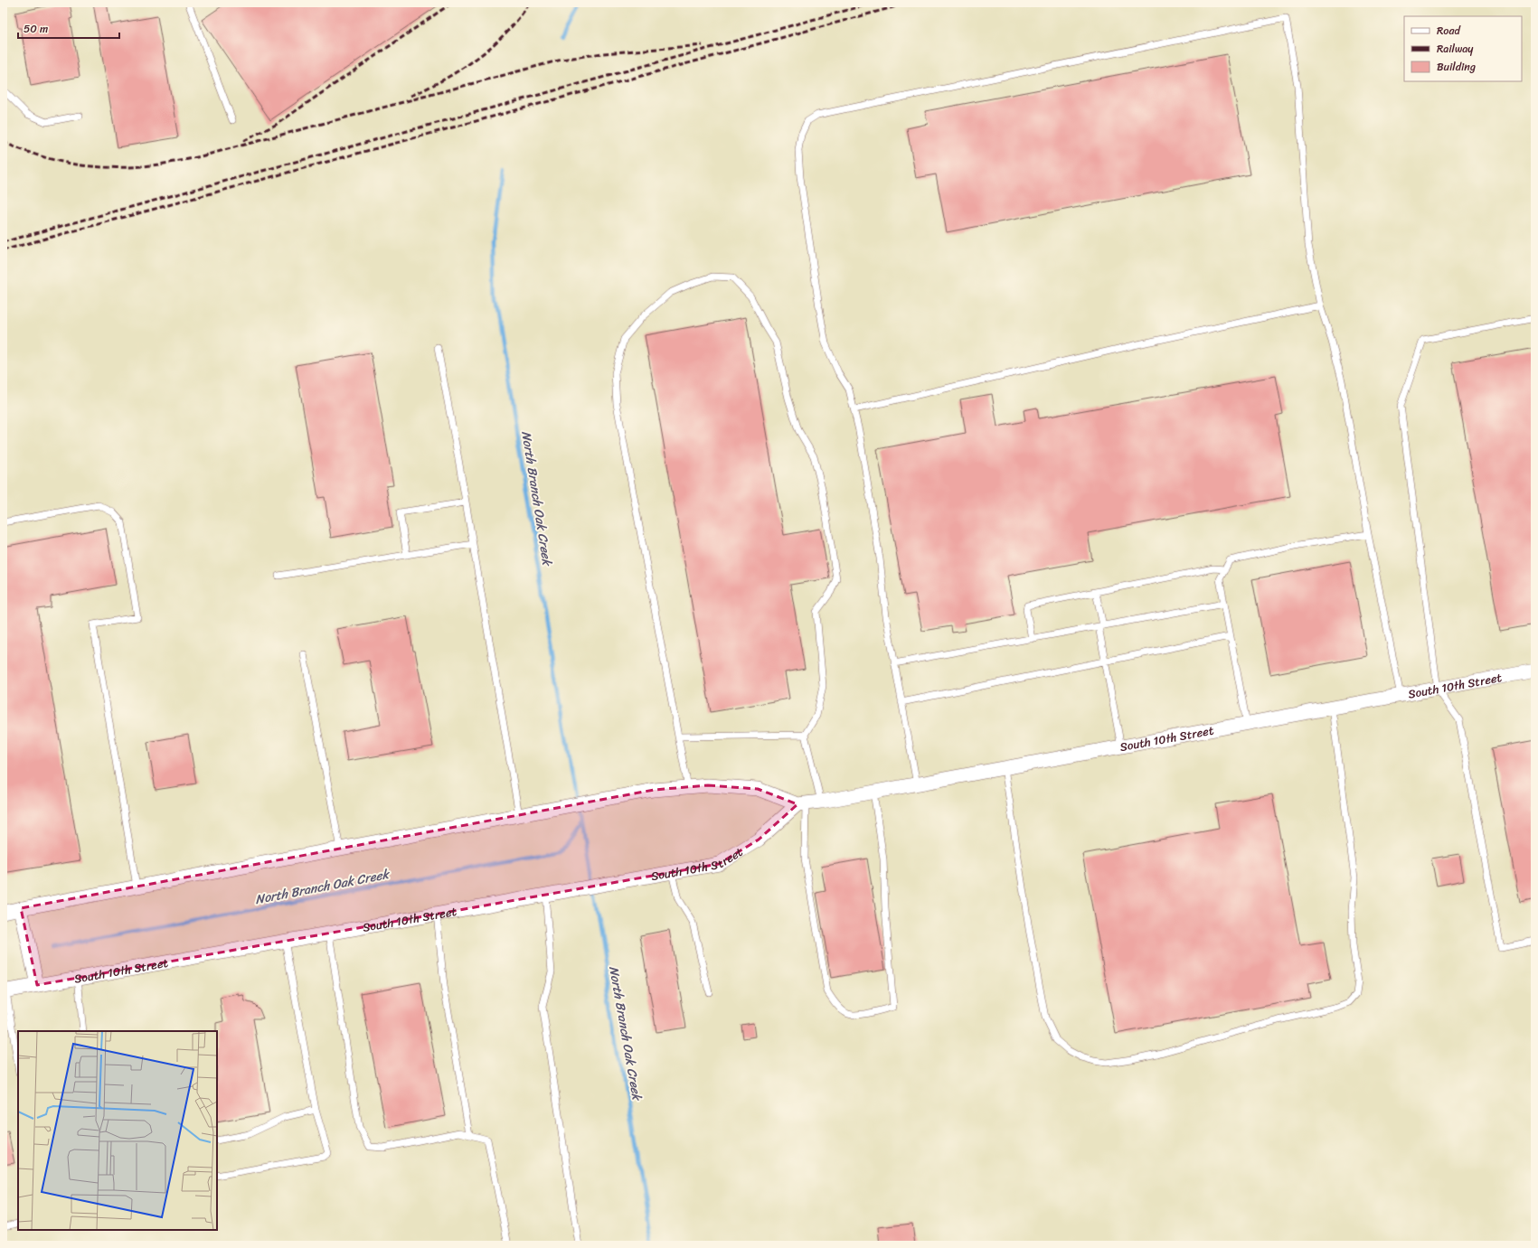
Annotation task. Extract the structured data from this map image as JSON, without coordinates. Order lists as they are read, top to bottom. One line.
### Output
{"streets":{"street":["South 10th Street"]},"water":["North Branch Oak Creek"],"legend":["Road","Railway","Building"],"scale_bar":"50 m"}
